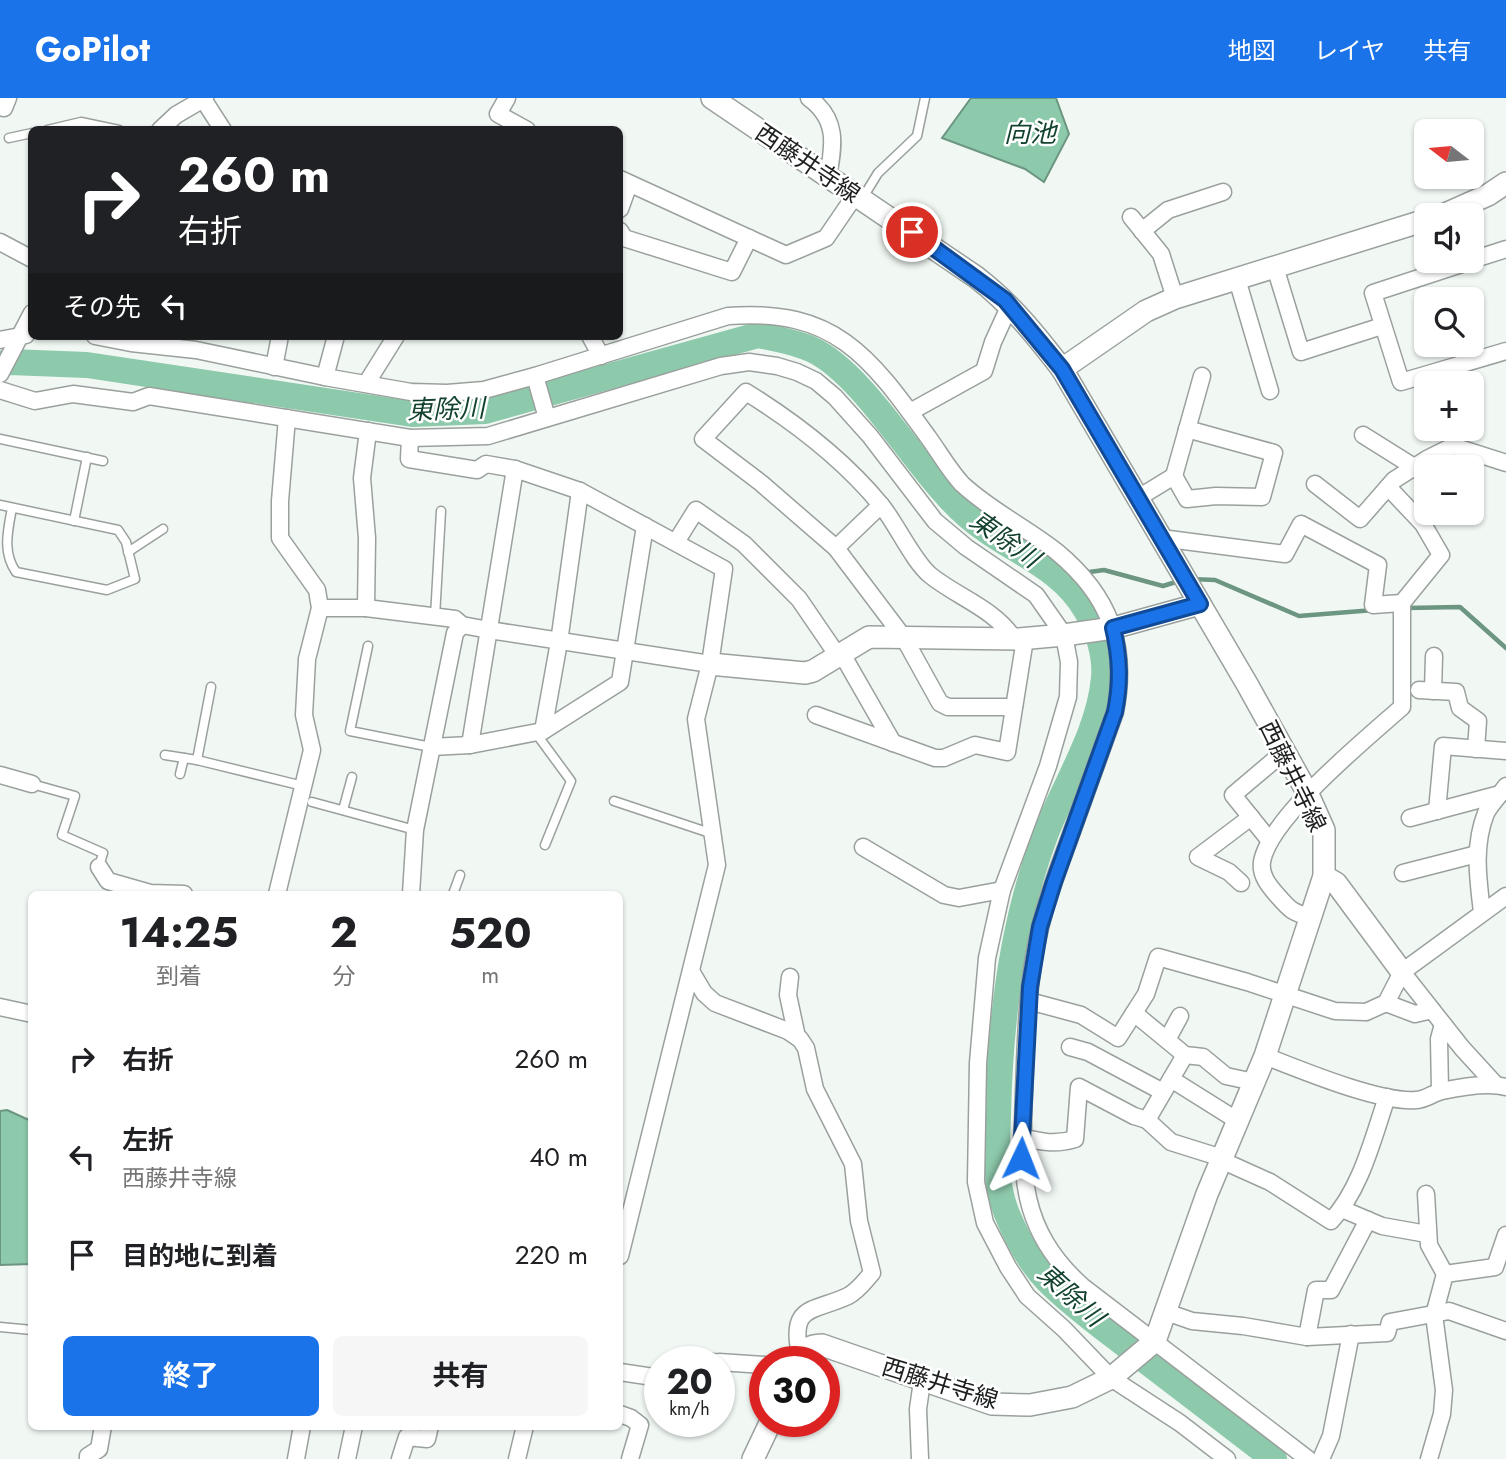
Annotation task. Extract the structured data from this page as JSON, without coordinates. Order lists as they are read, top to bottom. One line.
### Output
{"streets":{"main road":["西藤井寺線"]},"water":["向池","東除川"],"north":"left","page":{"header":"GoPilot","nav":["地図","レイヤ","共有"],"map_buttons":["+","−"],"turn":["260 m","右折"],"then":"その先","eta":["14:25","到着","2","分","520","m"],"list":[{"name":"右折","value":"260 m"},{"name":"左折","note":"西藤井寺線","value":"40 m"},{"name":"目的地に到着","value":"220 m"}],"buttons":["終了","共有"],"speed":"20 km/h","limit":"30"}}
